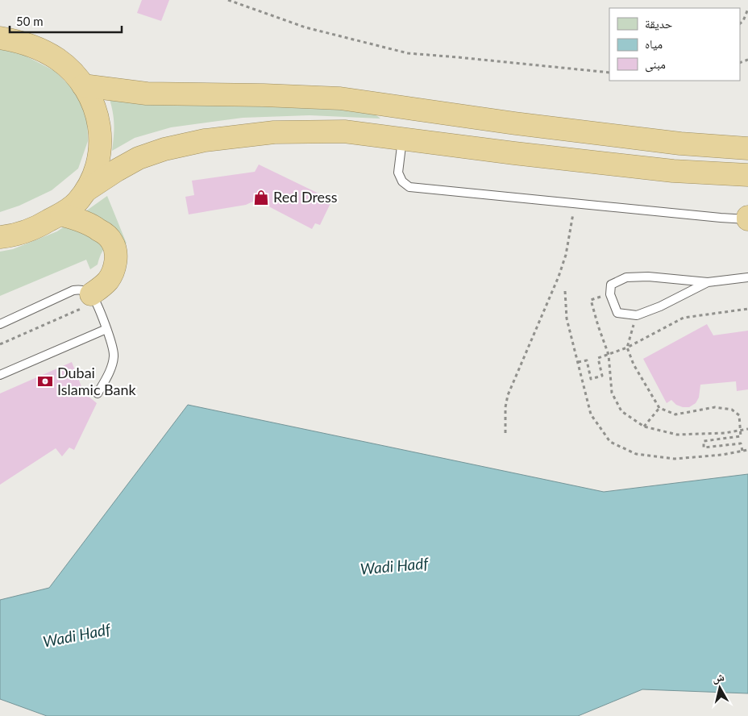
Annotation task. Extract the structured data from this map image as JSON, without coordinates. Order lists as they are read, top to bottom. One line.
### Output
{"water":["Wadi Hadf"],"places":{"shop":["Red Dress"],"bank":["Dubai Islamic Bank"]},"legend":["حديقة","مياه","مبنى"],"scale_bar":"50 m","north":"top"}
